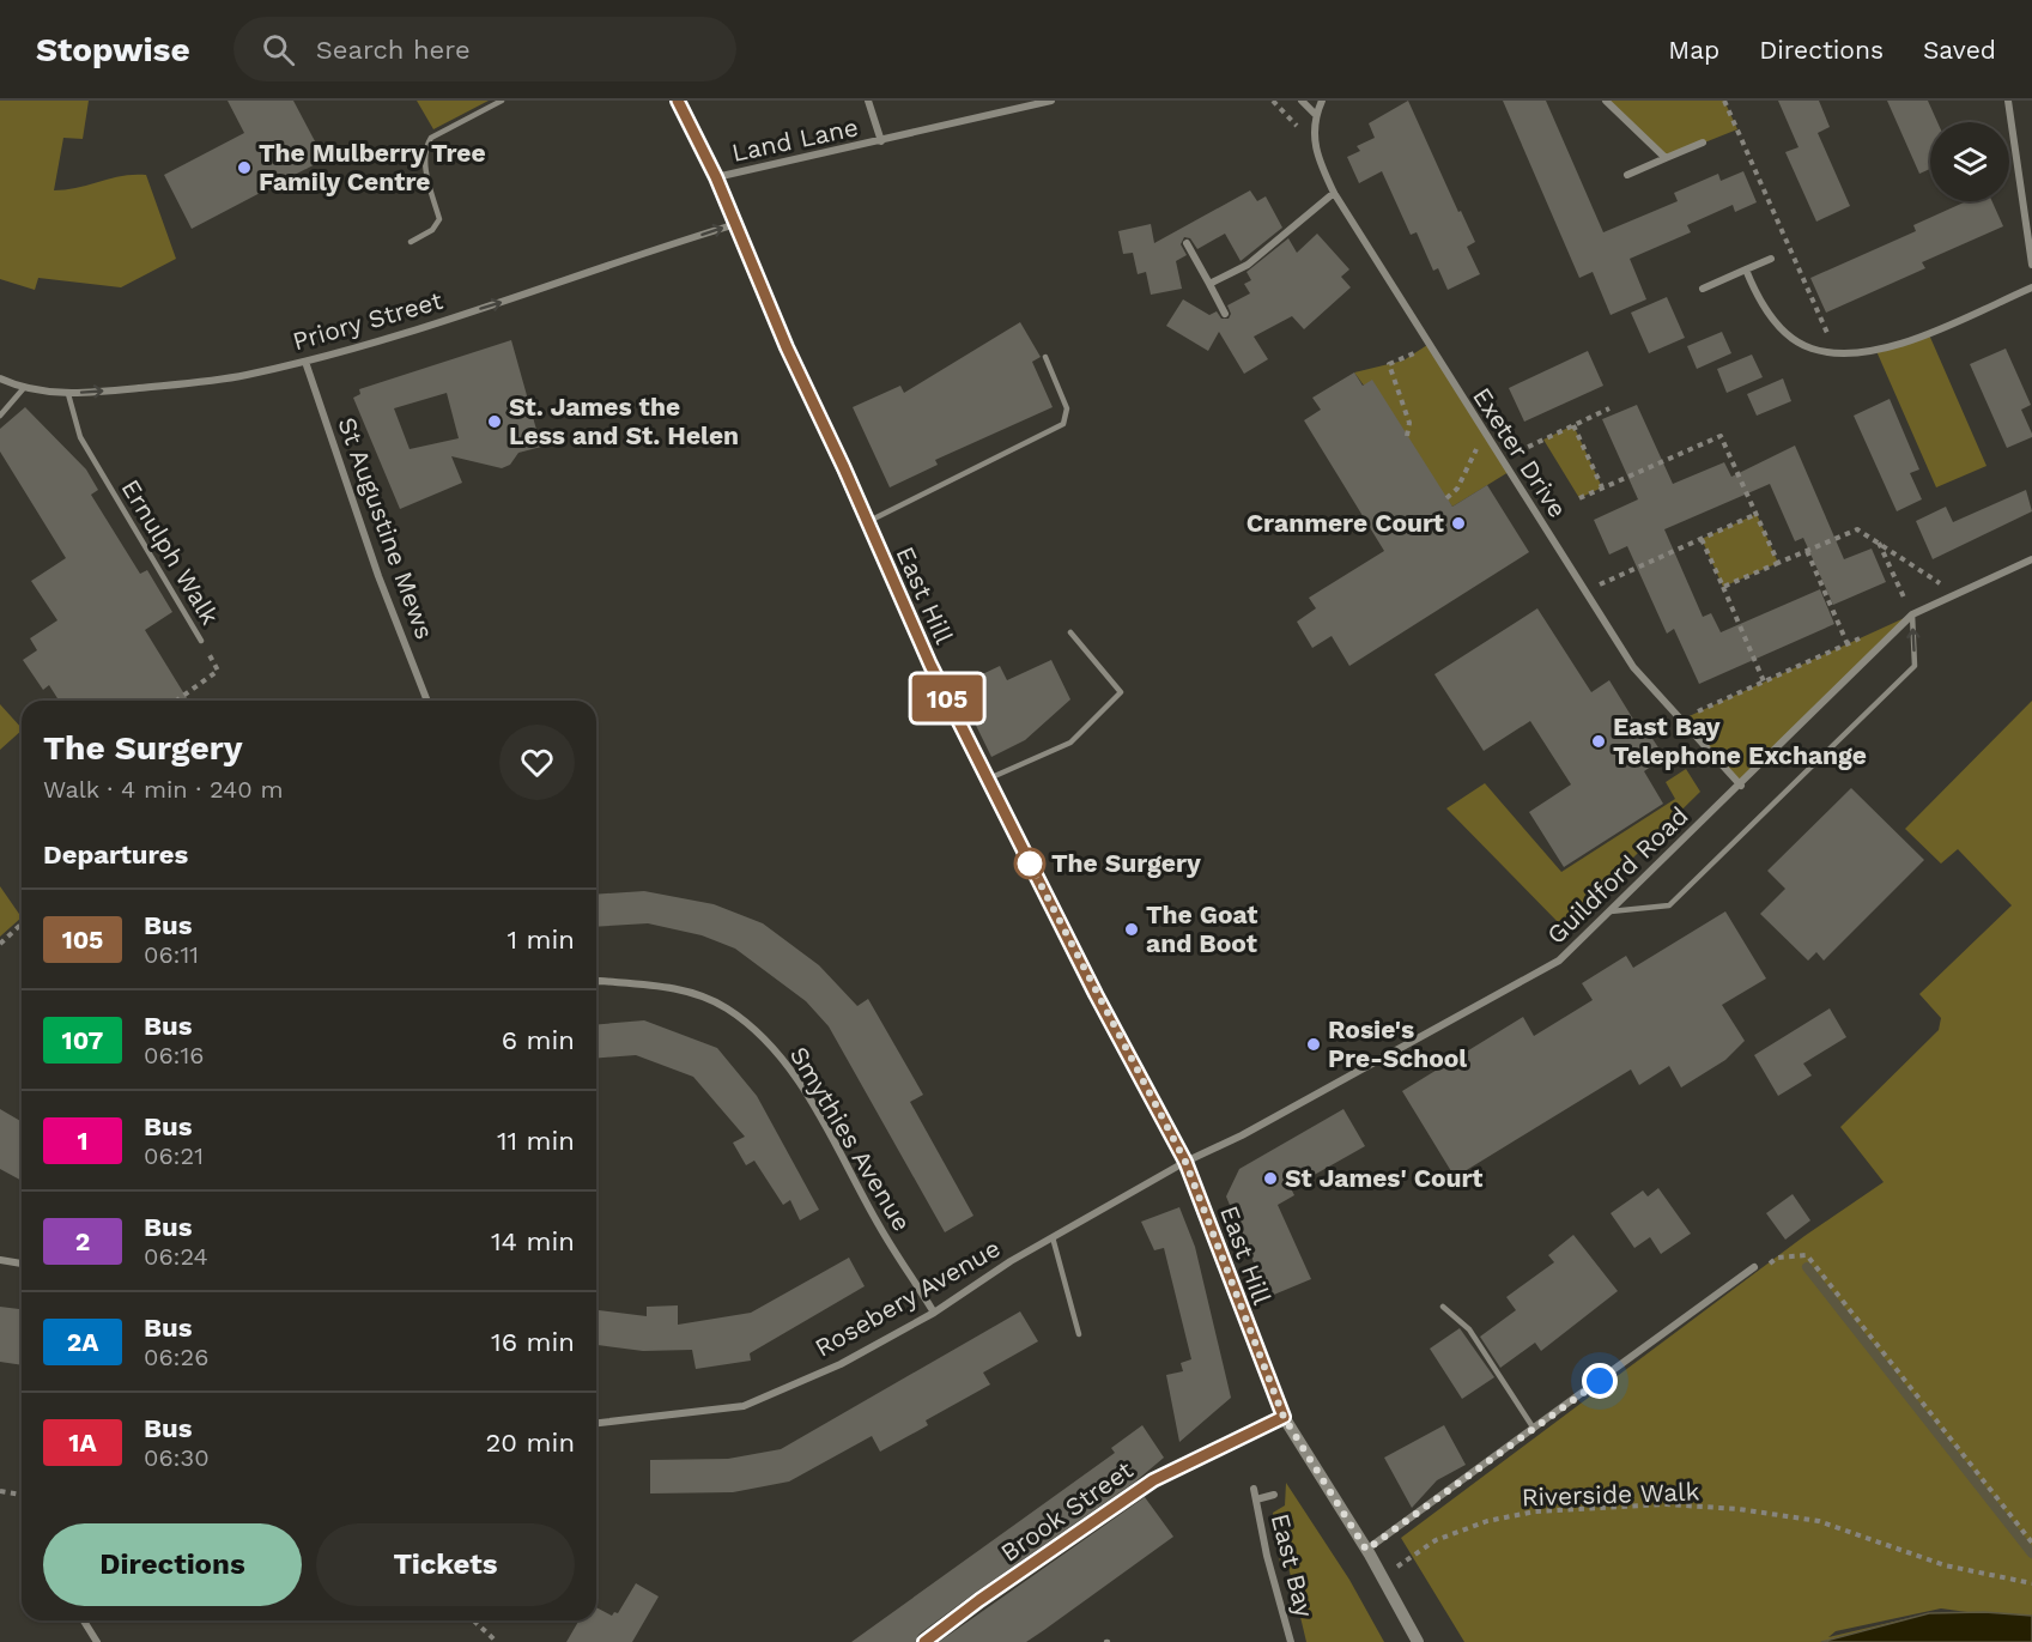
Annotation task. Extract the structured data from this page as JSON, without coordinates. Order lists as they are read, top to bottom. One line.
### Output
{"streets":{"street":["Land Lane","Priory Street","Exeter Drive","St Augustine Mews","East Hill","Guildford Road","Smythies Avenue","Rosebery Avenue","Brook Street","East Bay"],"lane":["Ernulph Walk"],"path":["Riverside Walk"]},"crossings":[["Land Lane","East Hill"],["Priory Street","St Augustine Mews"],["Priory Street","Ernulph Walk"],["Priory Street","East Hill"],["Exeter Drive","Guildford Road"],["East Hill","Guildford Road"],["East Hill","Rosebery Avenue"],["East Hill","Brook Street"],["Guildford Road","Rosebery Avenue"],["Smythies Avenue","Rosebery Avenue"]],"one_way":["Priory Street"],"places":["The Mulberry Tree Family Centre","St. James the Less and St. Helen","Cranmere Court","East Bay Telephone Exchange","The Surgery","The Goat and Boot","Rosie's Pre-School","St James' Court"],"lines":["bus line 105"],"page":{"header":"Stopwise","search":"Search here","nav":["Map","Directions","Saved"],"on_map":"105","heading":[["The Surgery","Walk · 4 min · 240 m"],"Departures"],"list":[{"mark":"105","name":"Bus","note":"06:11","value":"1 min"},{"mark":"107","name":"Bus","note":"06:16","value":"6 min"},{"mark":"1","name":"Bus","note":"06:21","value":"11 min"},{"mark":"2","name":"Bus","note":"06:24","value":"14 min"},{"mark":"2A","name":"Bus","note":"06:26","value":"16 min"},{"mark":"1A","name":"Bus","note":"06:30","value":"20 min"}],"buttons":["Directions","Tickets"]}}
